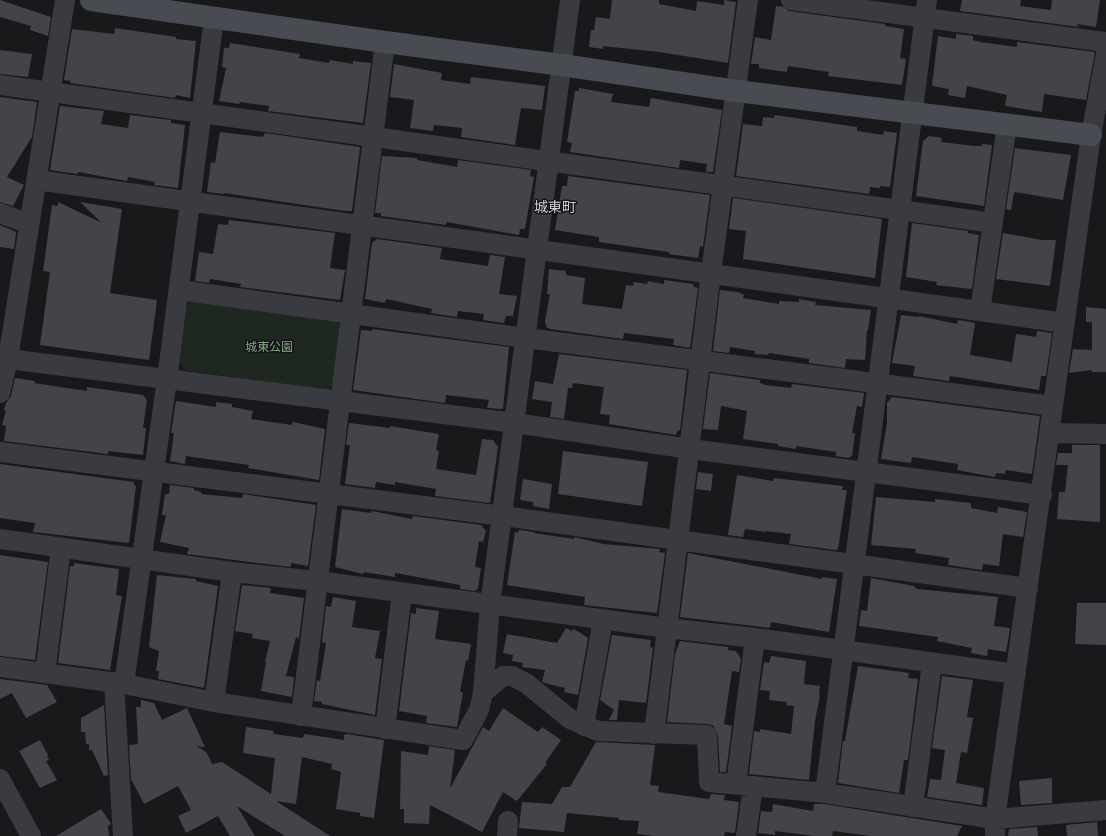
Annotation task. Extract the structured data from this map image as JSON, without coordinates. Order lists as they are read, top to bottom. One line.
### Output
{"districts":["城東町"],"parks":["城東公園"]}
